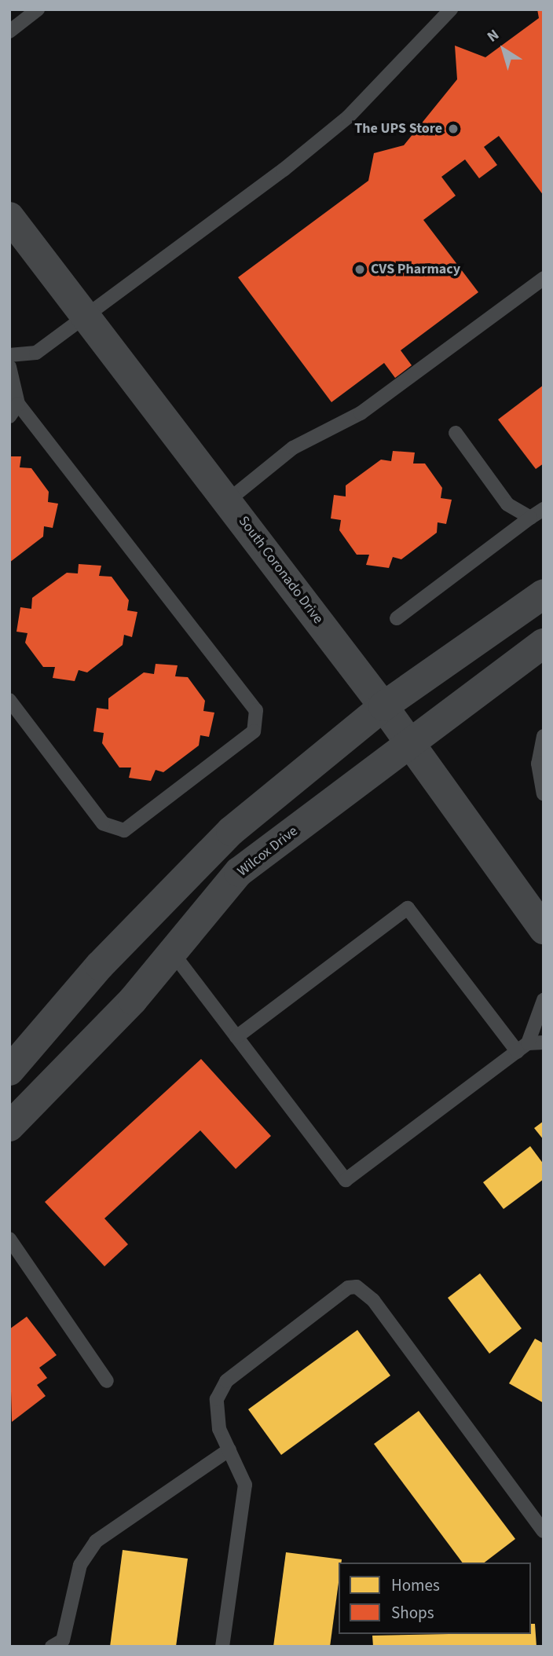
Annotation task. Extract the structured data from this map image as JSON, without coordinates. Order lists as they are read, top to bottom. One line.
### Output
{"streets":{"street":["South Coronado Drive","Wilcox Drive"]},"crossings":[["South Coronado Drive","Wilcox Drive"]],"places":["The UPS Store","CVS Pharmacy"],"legend":["Homes","Shops"],"north":"top left"}
